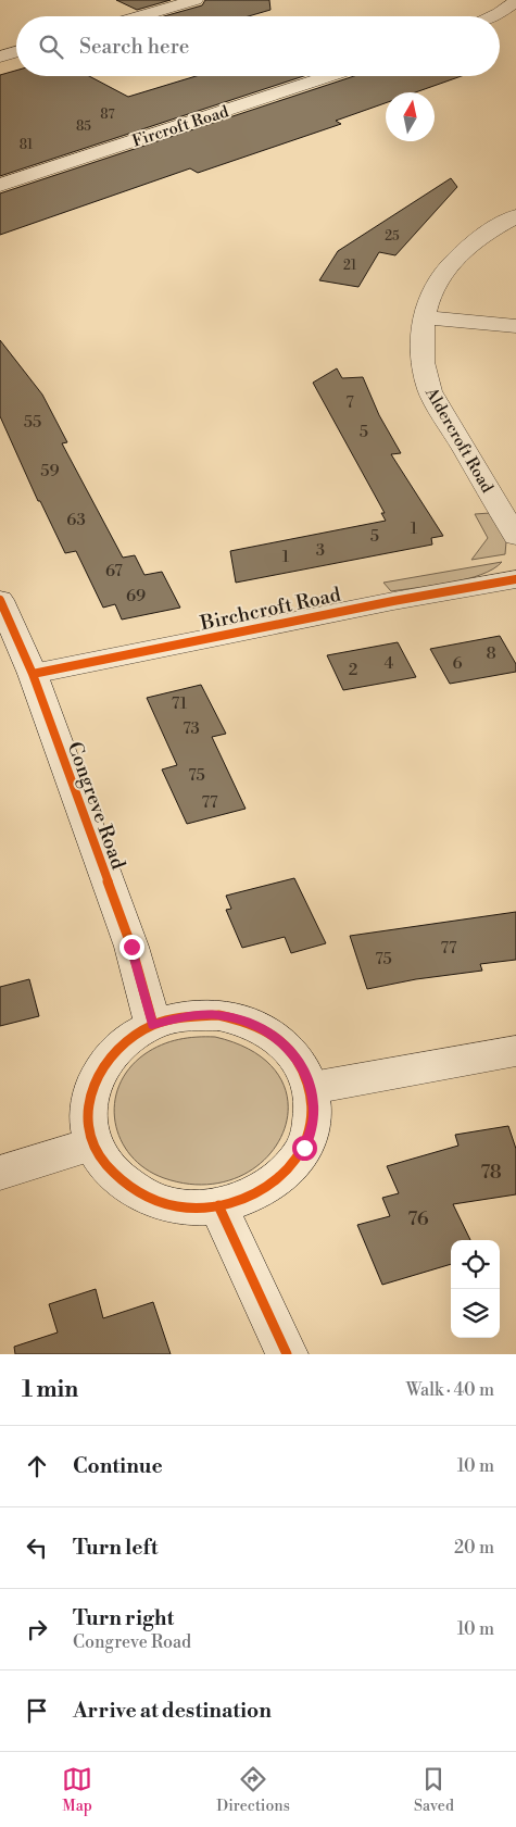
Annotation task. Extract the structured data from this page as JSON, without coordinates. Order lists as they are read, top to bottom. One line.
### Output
{"streets":{"street":["Fircroft Road","Aldercroft Road","Birchcroft Road","Congreve Road"]},"crossings":[["Birchcroft Road","Congreve Road"]],"house_numbers":["87","85","81","25","21","7","55","5","59","63","1","5","3","1","67","69","8","4","6","2","71","73","75","77","77","75","78","76"],"north":"top","page":{"search":"Search here","heading":["1 min","Walk · 40 m"],"list":[["Continue","10 m"],["Turn left","20 m"],["Turn right","Congreve Road","10 m"],"Arrive at destination"],"nav":["Map","Directions","Saved"]}}
